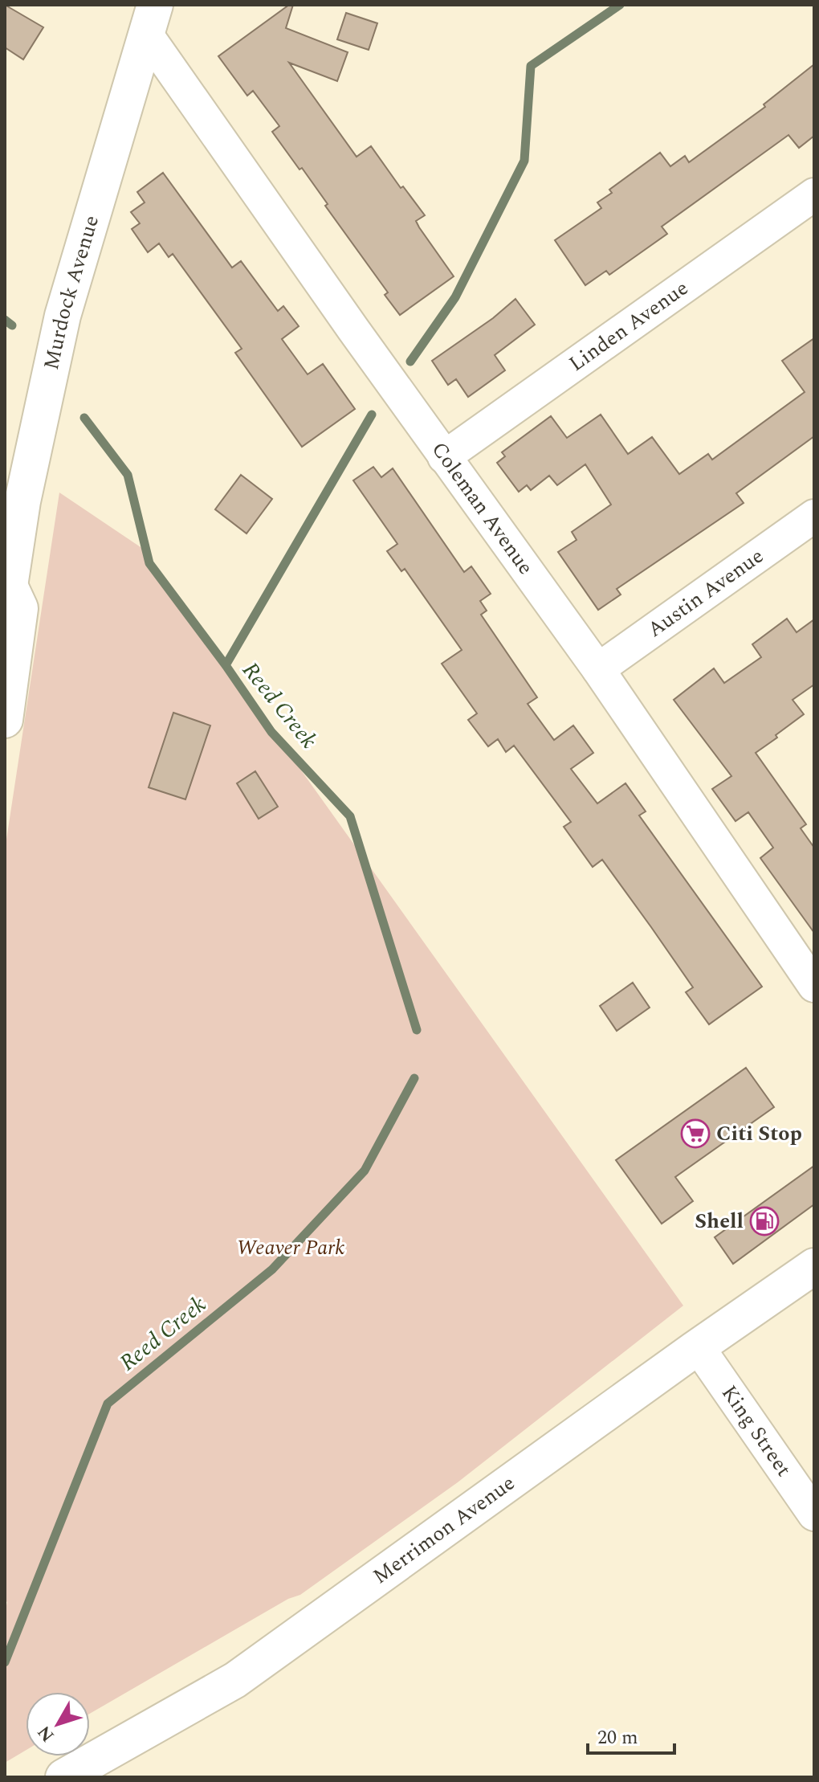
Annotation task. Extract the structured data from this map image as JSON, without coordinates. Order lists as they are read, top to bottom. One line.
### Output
{"streets":{"main road":["Murdock Avenue","Merrimon Avenue"],"street":["Linden Avenue","Coleman Avenue","Austin Avenue","King Street"]},"crossings":[["Murdock Avenue","Coleman Avenue"],["Linden Avenue","Coleman Avenue"],["Coleman Avenue","Austin Avenue"],["King Street","Merrimon Avenue"]],"water":["Reed Creek"],"parks":["Weaver Park"],"places":{"supermarket":["Citi Stop"],"fuel station":["Shell"]},"scale_bar":"20 m","north":"bottom left"}
